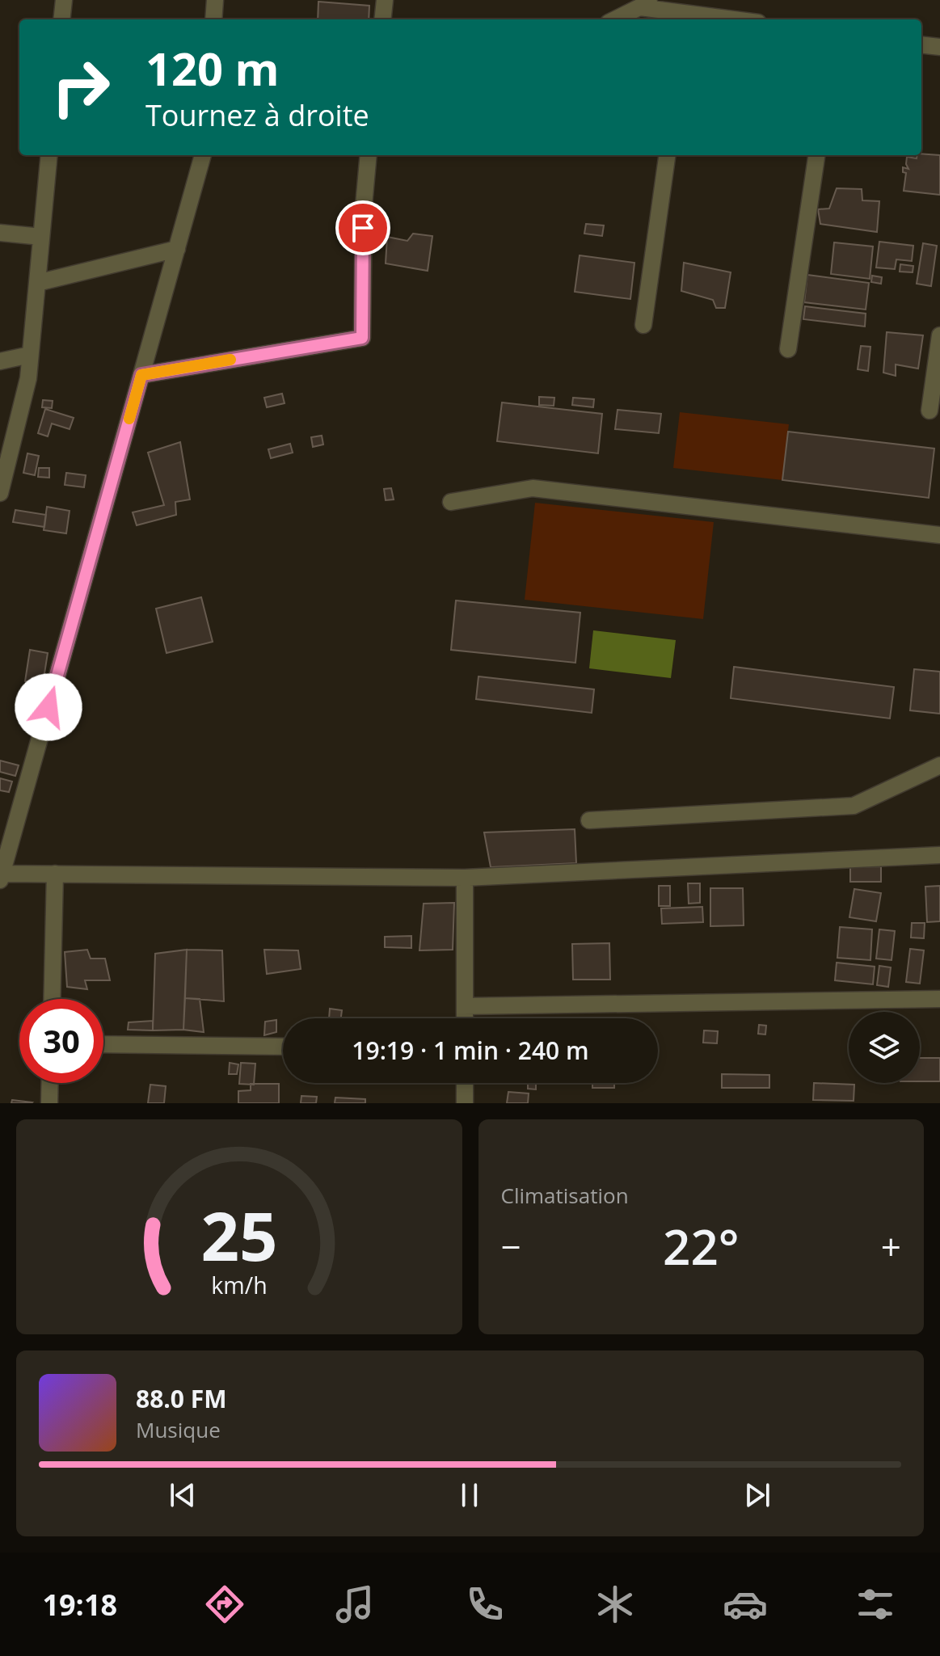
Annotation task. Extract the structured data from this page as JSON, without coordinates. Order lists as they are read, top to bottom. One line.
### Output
{"page":{"turn":["120 m","Tournez à droite"],"limit":"30","trip":"19:19 · 1 min · 240 m","tile":"Climatisation","heat":["−","22°","+"],"song":["88.0 FM","Musique"],"tabs":"19:18","gauge":["25","km/h"]}}
